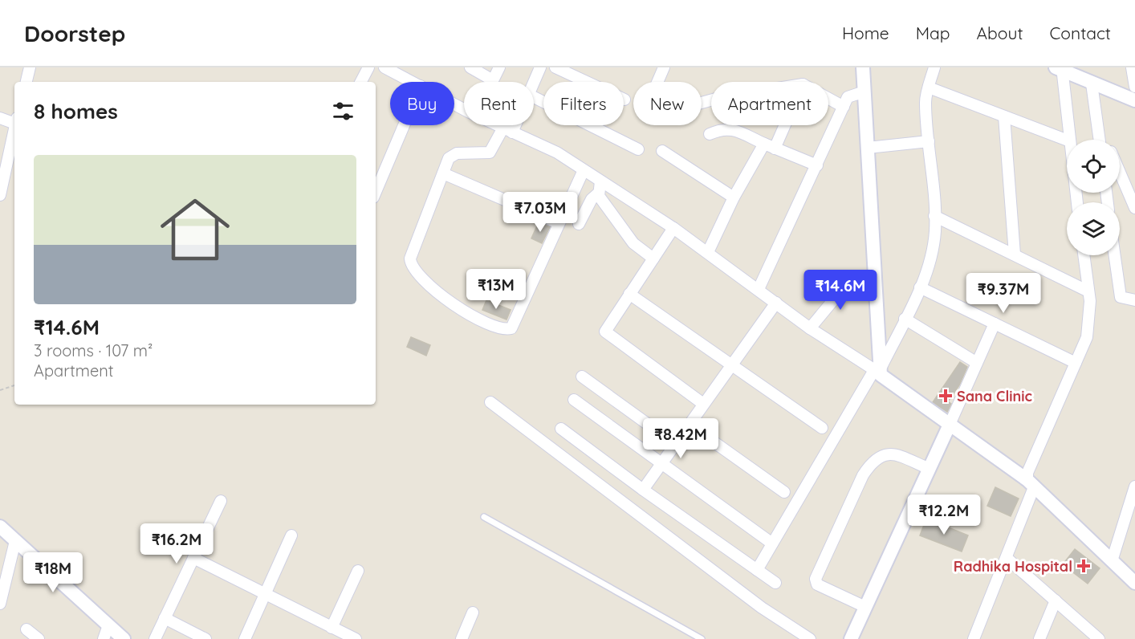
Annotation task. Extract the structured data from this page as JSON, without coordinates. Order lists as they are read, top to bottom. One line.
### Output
{"places":{"health":["Sana Clinic","Radhika Hospital"]},"page":{"header":"Doorstep","nav":["Home","Map","About","Contact"],"chip":["Buy","Rent","Filters","New","Apartment"],"heading":"8 homes","list":[{"name":"₹14.6M","note":"3 rooms · 107 m² · Apartment"}],"price":["₹7.03M","₹13M","₹14.6M","₹9.37M","₹8.42M","₹12.2M","₹16.2M","₹18M"]}}
